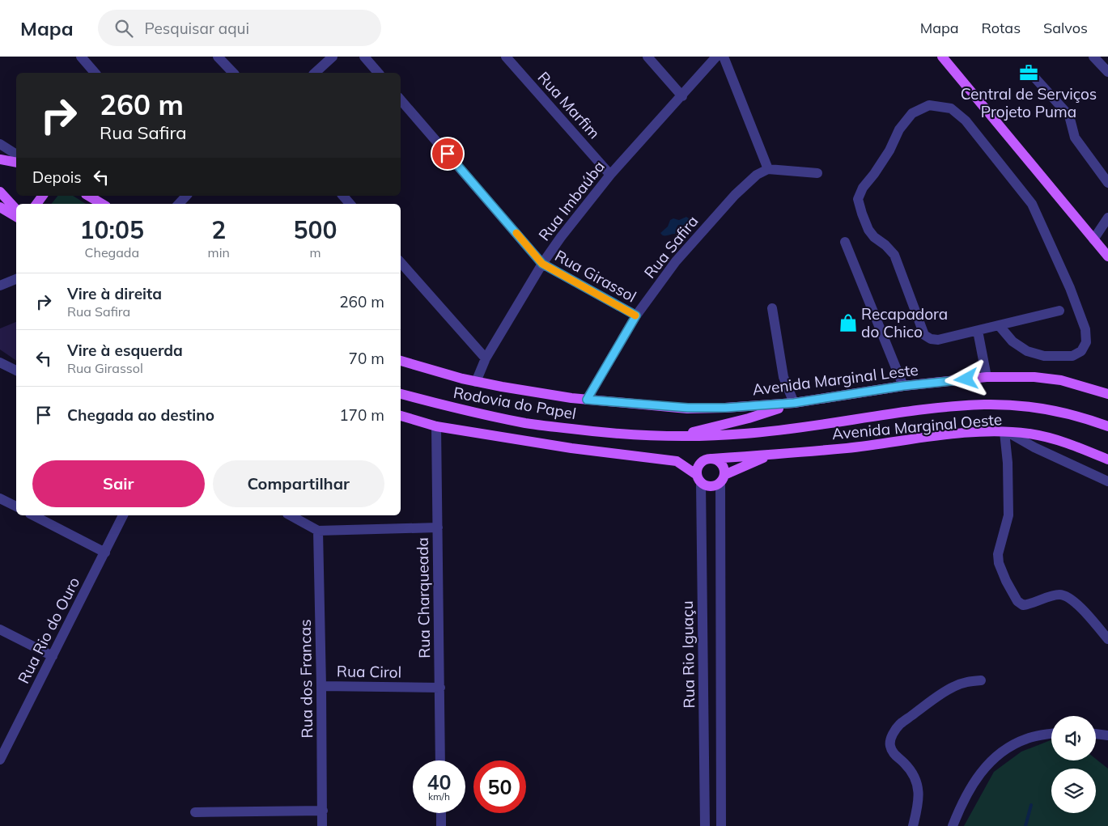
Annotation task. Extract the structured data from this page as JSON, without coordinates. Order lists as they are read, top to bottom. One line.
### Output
{"streets":{"main road":["Avenida Marginal Leste","Rodovia do Papel","Avenida Marginal Oeste"],"street":["Rua Marfim","Rua Imbaúba","Rua Safira","Rua Girassol","Rua Charqueada","Rua Rio do Ouro","Rua Rio Iguaçu","Rua Cirol","Rua dos Francas"]},"crossings":[["Rua Marfim","Rua Imbaúba"],["Rua Imbaúba","Rua Girassol"],["Rua Imbaúba","Avenida Marginal Leste"],["Rua Safira","Rua Girassol"],["Rua Safira","Avenida Marginal Leste"],["Avenida Marginal Oeste","Rua Rio Iguaçu"],["Rua Charqueada","Rua Cirol"],["Rua Cirol","Rua dos Francas"]],"places":{"office":["Central de Serviços Projeto Puma"],"shop":["Recapadora do Chico"]},"page":{"header":"Mapa","search":"Pesquisar aqui","nav":["Mapa","Rotas","Salvos"],"turn":["260 m","Rua Safira"],"then":"Depois","eta":["10:05","Chegada","2","min","500","m"],"list":[{"name":"Vire à direita","note":"Rua Safira","value":"260 m"},{"name":"Vire à esquerda","note":"Rua Girassol","value":"70 m"},{"name":"Chegada ao destino","value":"170 m"}],"buttons":["Sair","Compartilhar"],"speed":"40 km/h","limit":"50"}}
